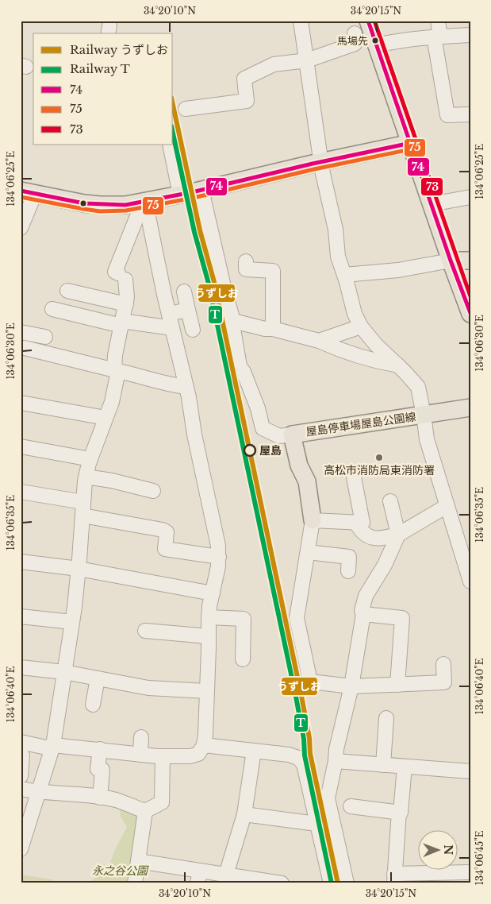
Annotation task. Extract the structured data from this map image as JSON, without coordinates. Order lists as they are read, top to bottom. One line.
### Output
{"streets":{"main road":["屋島停車場屋島公園線"]},"parks":["永之谷公園"],"places":["馬場先","屋島","高松市消防局東消防署"],"lines":["transit line 74","transit line 75","transit line 73","rail line うずしお","rail line T"],"legend":["Railway うずしお","Railway T","74","75","73"],"north":"right","coordinates":["34°20'10\"N","34°20'15\"N","134°06'25\"E","134°06'30\"E","134°06'35\"E","134°06'40\"E","134°06'45\"E"]}
